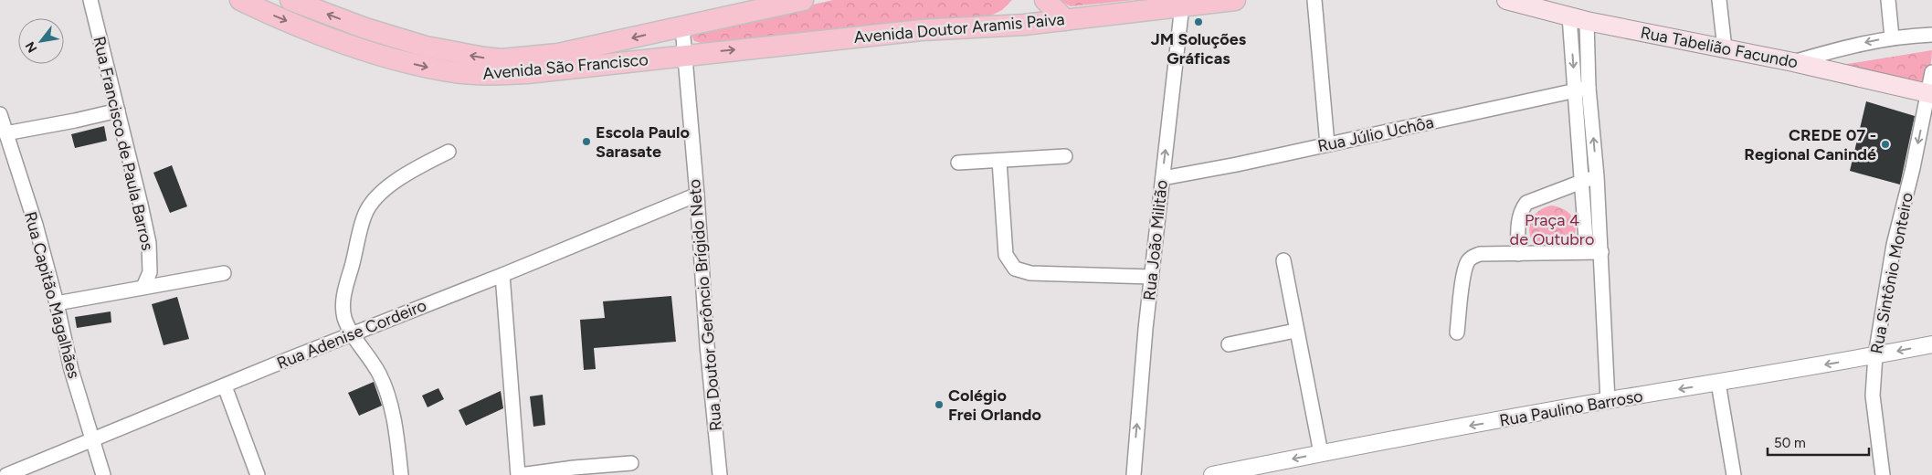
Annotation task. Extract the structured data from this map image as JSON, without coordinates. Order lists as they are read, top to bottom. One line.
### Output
{"streets":{"main road":["Avenida Doutor Aramis Paiva","Rua Tabelião Facundo","Avenida São Francisco"],"street":["Rua Júlio Uchôa","Rua Francisco de Paula Barros","Rua João Militão","Rua Sintônio Monteiro","Rua Capitão Magalhães","Rua Doutor Gerôncio Brígido Neto","Rua Adenise Cordeiro","Rua Paulino Barroso"]},"crossings":[["Avenida Doutor Aramis Paiva","Avenida São Francisco"],["Avenida Doutor Aramis Paiva","Rua João Militão"],["Avenida Doutor Aramis Paiva","Rua Doutor Gerôncio Brígido Neto"],["Rua Tabelião Facundo","Rua Sintônio Monteiro"],["Avenida São Francisco","Rua Doutor Gerôncio Brígido Neto"],["Rua Júlio Uchôa","Rua João Militão"],["Rua Sintônio Monteiro","Rua Paulino Barroso"],["Rua Capitão Magalhães","Rua Adenise Cordeiro"],["Rua Doutor Gerôncio Brígido Neto","Rua Adenise Cordeiro"]],"one_way":["Avenida Doutor Aramis Paiva","Rua João Militão","Rua Sintônio Monteiro","Rua Paulino Barroso"],"parks":["Praça 4 de Outubro"],"places":["JM Soluções Gráficas","Escola Paulo Sarasate","CREDE 07 - Regional Canindé","Colégio Frei Orlando"],"scale_bar":"50 m","north":"bottom left"}
